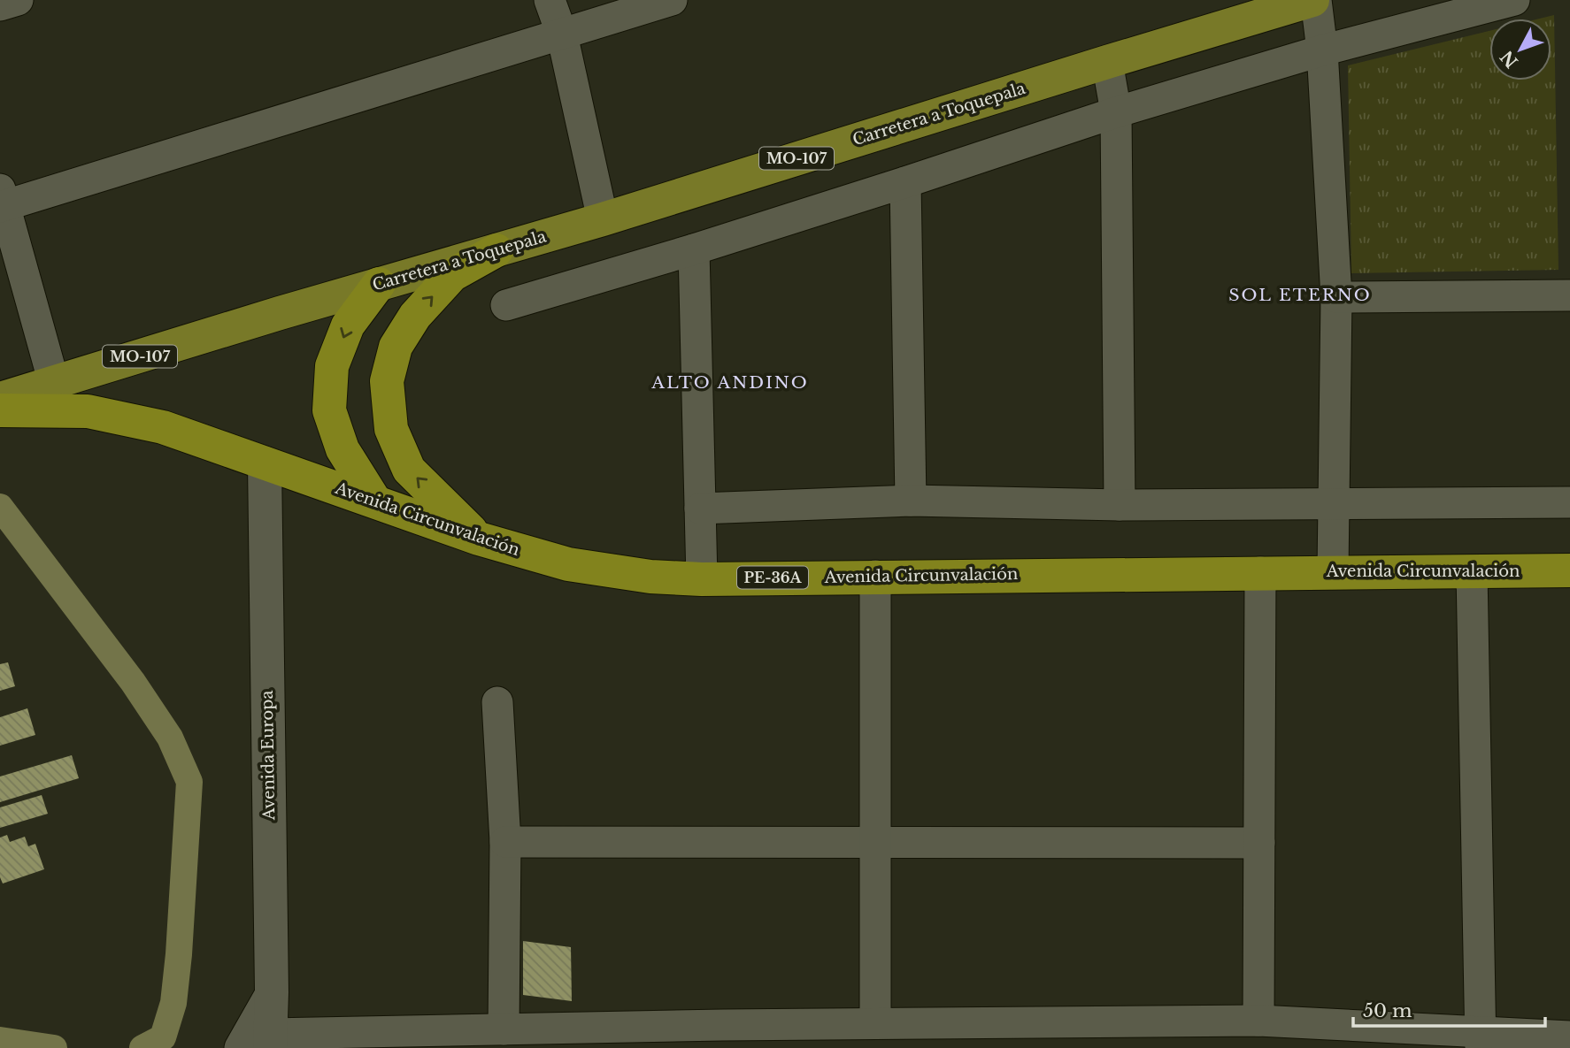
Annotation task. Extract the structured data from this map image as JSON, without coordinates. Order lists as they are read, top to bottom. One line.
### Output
{"streets":{"highway":["Avenida Circunvalación","PE-36A"],"main road":["Carretera a Toquepala","MO-107","Avenida Europa"]},"crossings":[["Carretera a Toquepala","MO-107"],["Avenida Circunvalación","Avenida Europa"]],"districts":["SOL ETERNO","ALTO ANDINO"],"scale_bar":"50 m","north":"bottom left"}
